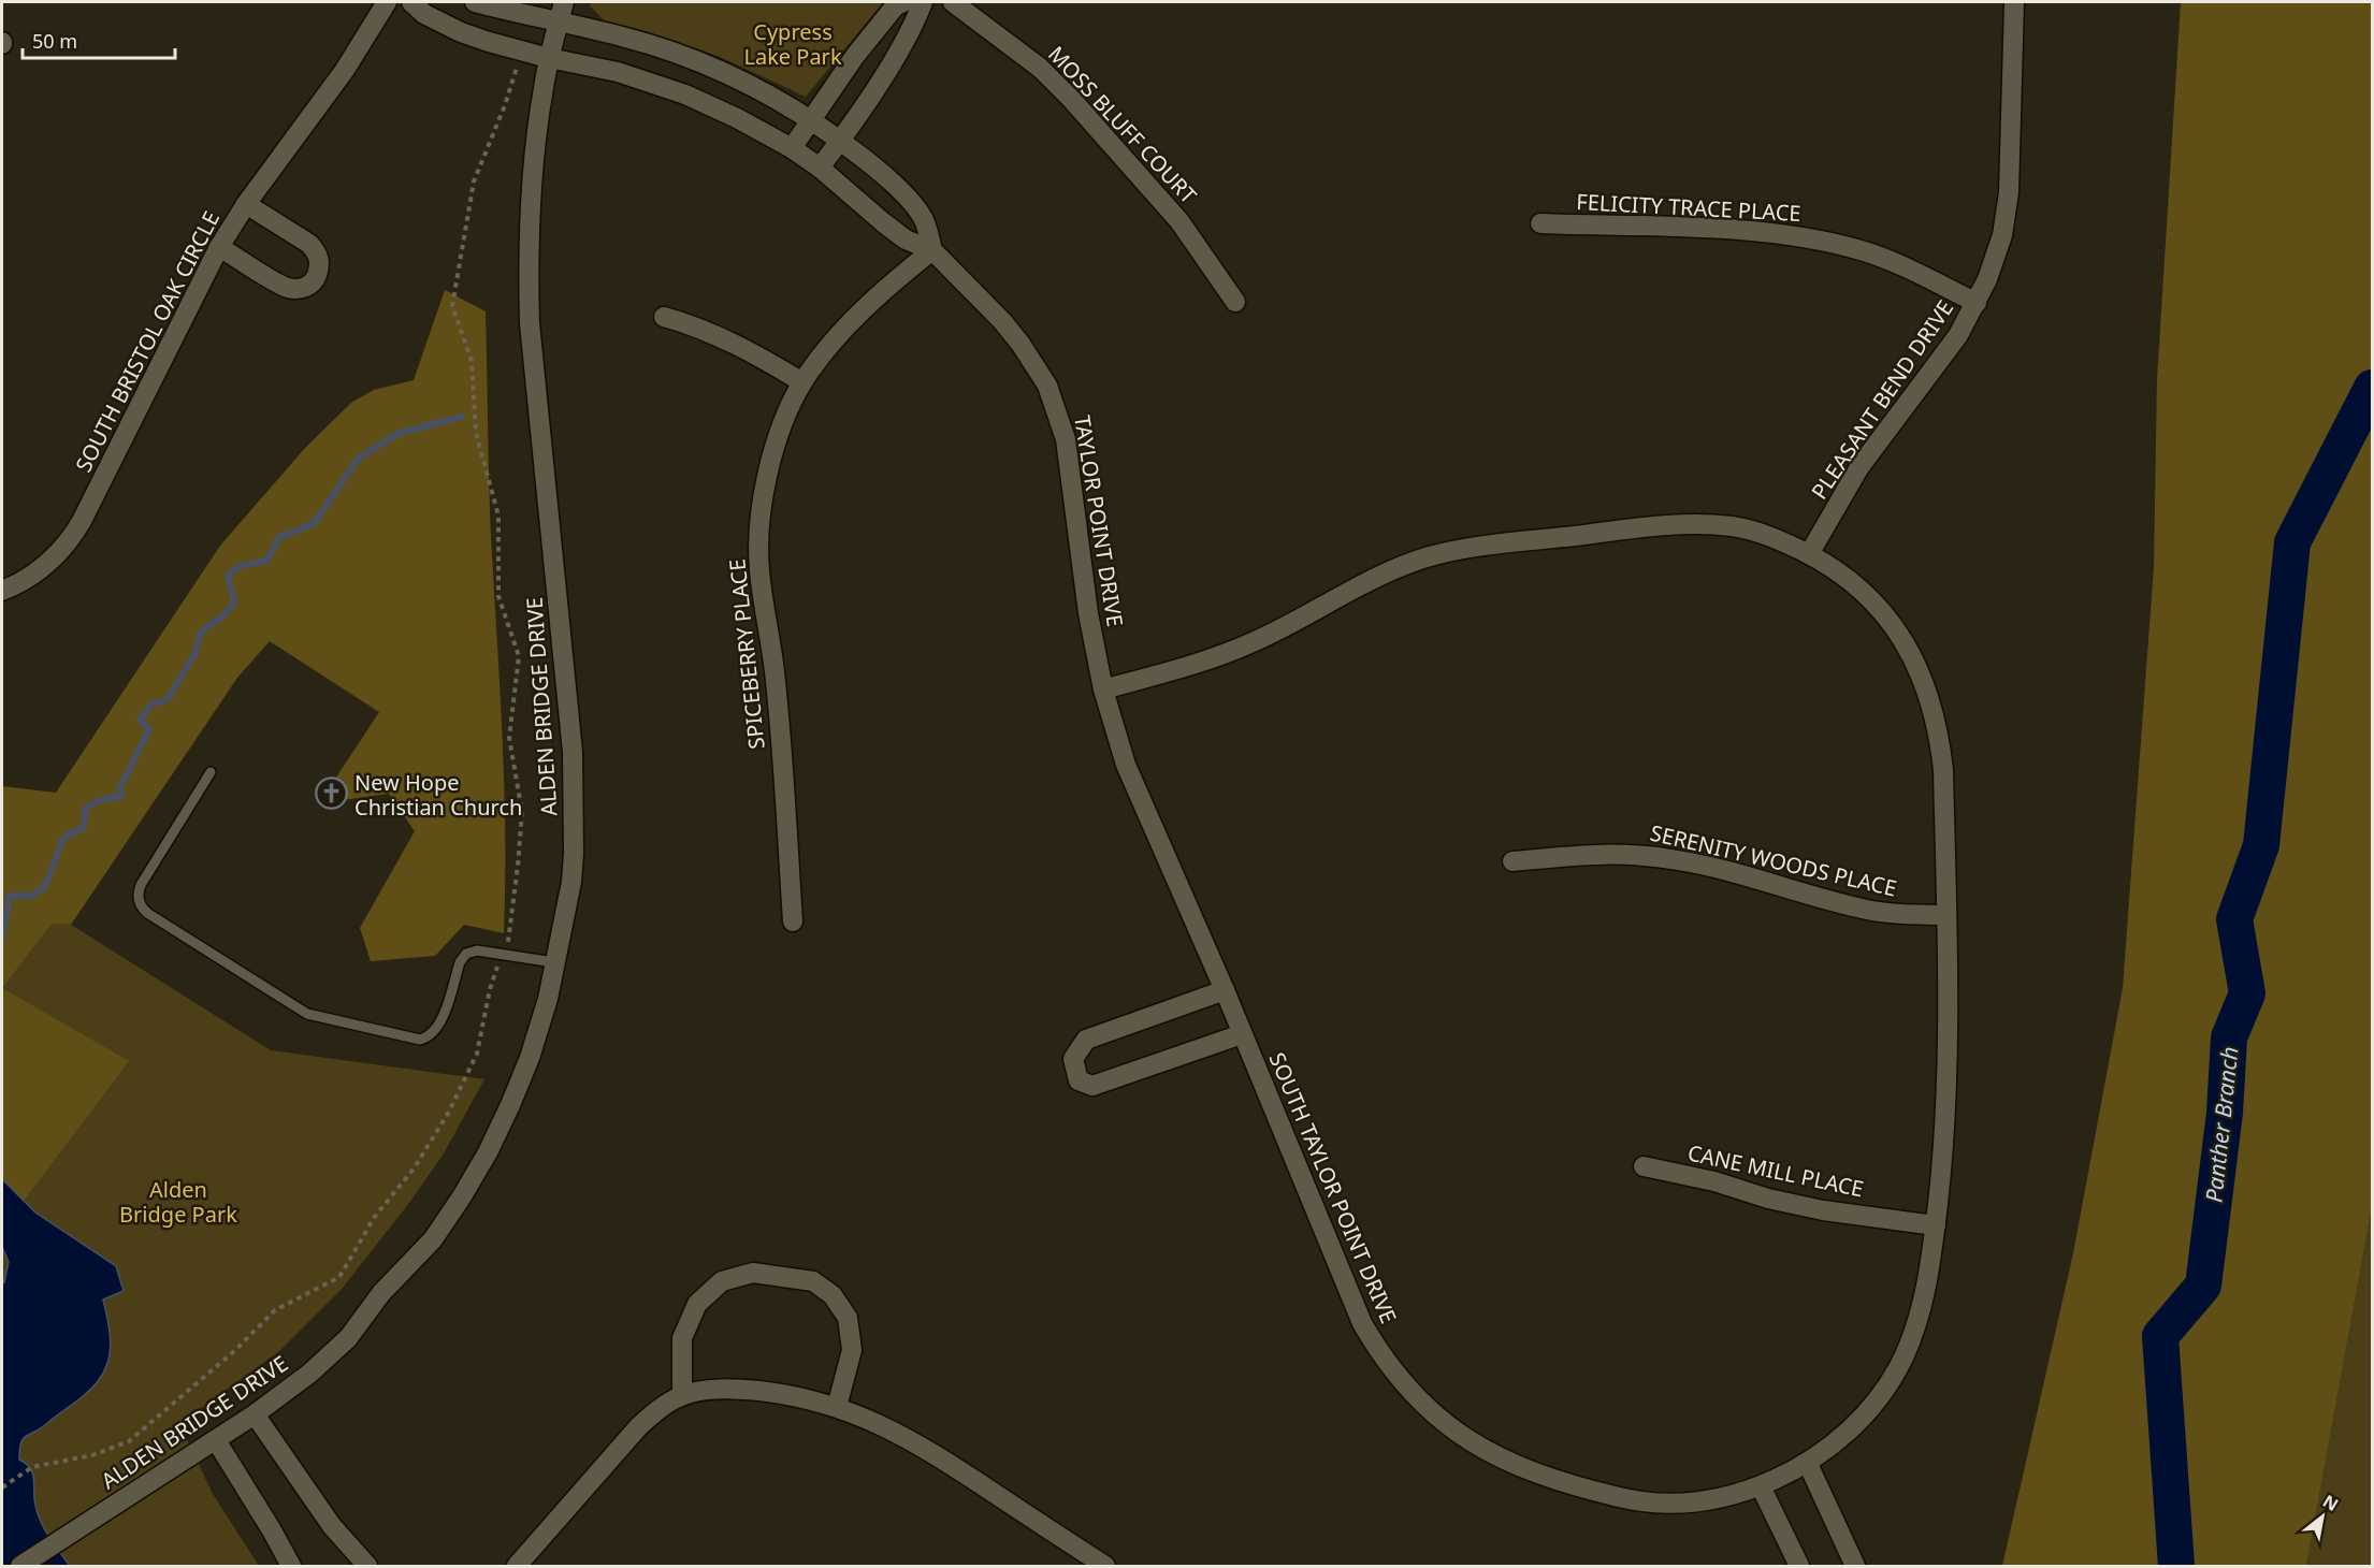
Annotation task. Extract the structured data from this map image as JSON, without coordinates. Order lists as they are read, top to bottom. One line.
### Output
{"streets":{"street":["MOSS BLUFF COURT","FELICITY TRACE PLACE","SOUTH BRISTOL OAK CIRCLE","PLEASANT BEND DRIVE","TAYLOR POINT DRIVE","SPICEBERRY PLACE","ALDEN BRIDGE DRIVE","SERENITY WOODS PLACE","CANE MILL PLACE","SOUTH TAYLOR POINT DRIVE"]},"crossings":[["FELICITY TRACE PLACE","PLEASANT BEND DRIVE"],["PLEASANT BEND DRIVE","SOUTH TAYLOR POINT DRIVE"],["TAYLOR POINT DRIVE","SPICEBERRY PLACE"],["TAYLOR POINT DRIVE","ALDEN BRIDGE DRIVE"],["TAYLOR POINT DRIVE","SOUTH TAYLOR POINT DRIVE"],["SERENITY WOODS PLACE","SOUTH TAYLOR POINT DRIVE"],["CANE MILL PLACE","SOUTH TAYLOR POINT DRIVE"]],"water":["Panther Branch"],"parks":["Cypress Lake Park","Alden Bridge Park"],"places":{"church":["New Hope Christian Church"]},"scale_bar":"50 m","north":"top right"}
